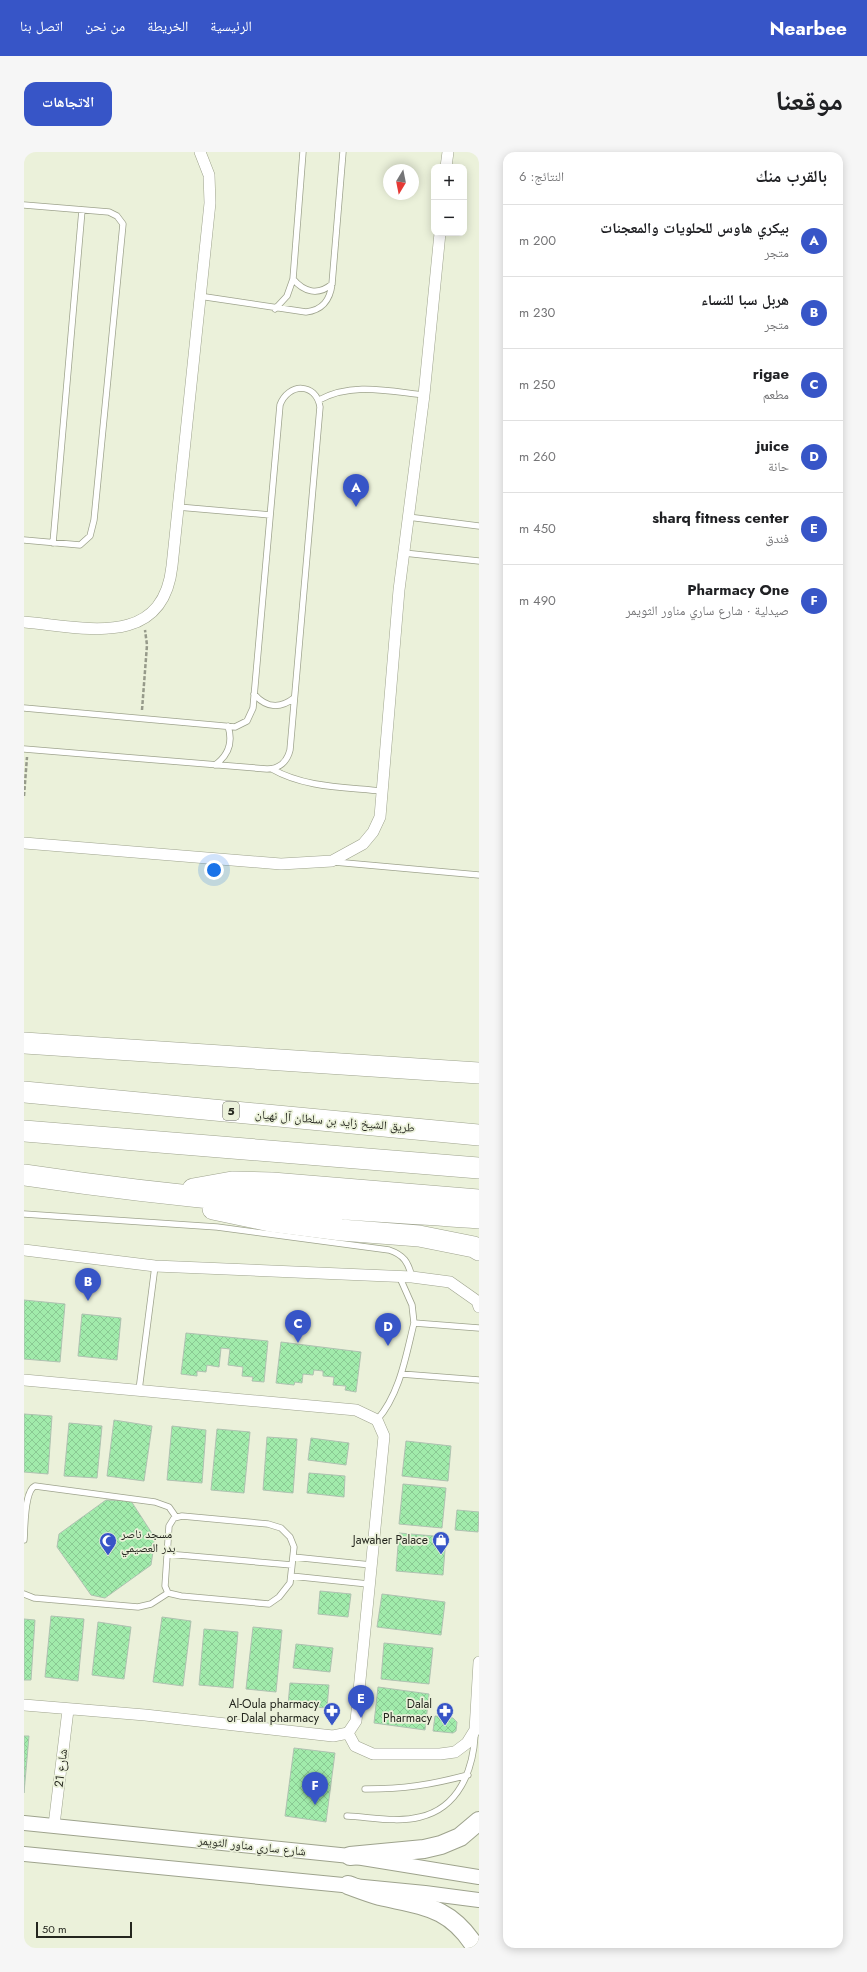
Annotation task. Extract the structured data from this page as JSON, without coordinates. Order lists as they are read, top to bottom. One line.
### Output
{"streets":{"highway":["5","طريق الشيخ زايد بن سلطان آل نهيان"],"street":["شارع 21","شارع ساري مناور الثويمر"]},"crossings":[["شارع 21","شارع ساري مناور الثويمر"]],"places":{"shop":["Jawaher Palace"],"mosque":["مسجد ناصر بدر العصيمي"],"pharmacy":["Al-Oula pharmacy or Dalal pharmacy","Dalal Pharmacy"]},"scale_bar":"50 m","north":"bottom","page":{"header":"Nearbee","nav":["الرئيسية","الخريطة","من نحن","اتصل بنا"],"title":"موقعنا","buttons":"الاتجاهات","heading":["بالقرب منك","النتائج: 6"],"map_buttons":["+","−"],"list":[{"mark":"A","name":"بيكري هاوس للحلويات والمعجنات","note":"متجر","value":"200 m"},{"mark":"B","name":"هربل سبا للنساء","note":"متجر","value":"230 m"},{"mark":"C","name":"rigae","note":"مطعم","value":"250 m"},{"mark":"D","name":"juice","note":"حانة","value":"260 m"},{"mark":"E","name":"sharq fitness center","note":"فندق","value":"450 m"},{"mark":"F","name":"Pharmacy One","note":"صيدلية · شارع ساري مناور الثويمر","value":"490 m"}],"pins":["A","B","C","D","E","F"],"scale":"50 m"}}
